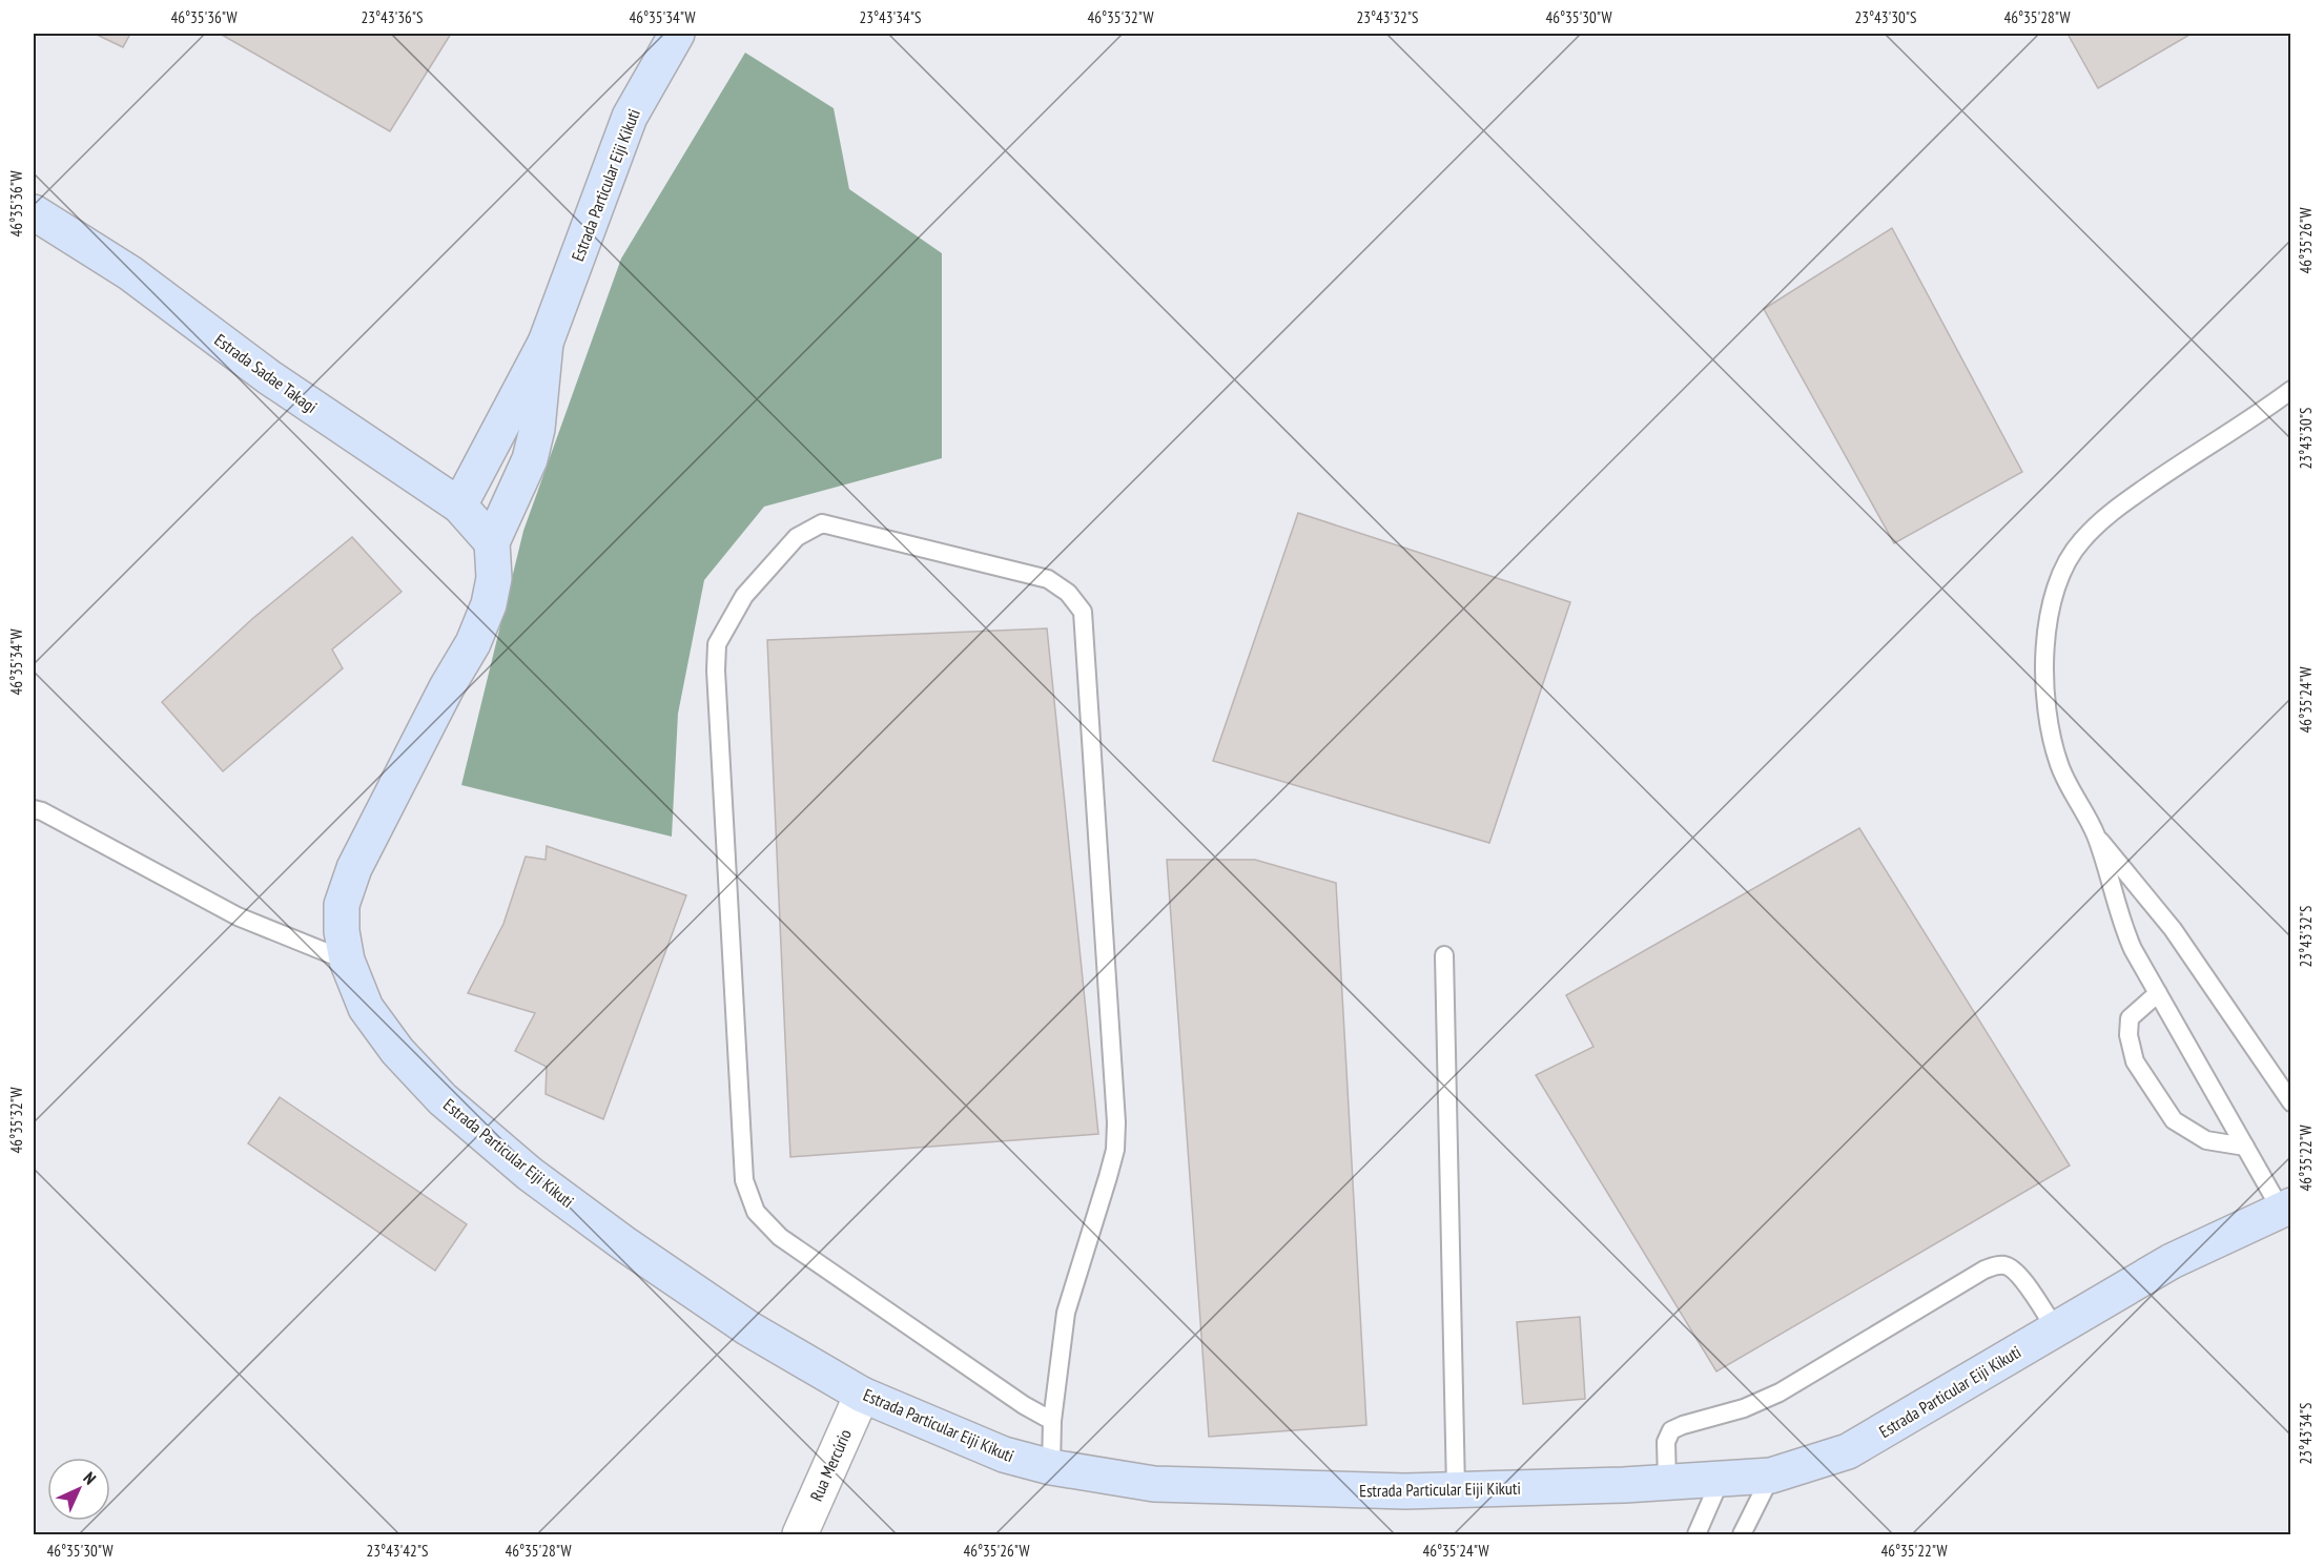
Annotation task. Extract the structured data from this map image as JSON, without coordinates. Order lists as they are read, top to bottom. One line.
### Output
{"streets":{"street":["Estrada Particular Eiji Kikuti","Estrada Sadae Takagi","Rua Mercúrio"]},"crossings":[["Estrada Particular Eiji Kikuti","Estrada Sadae Takagi"],["Estrada Particular Eiji Kikuti","Rua Mercúrio"]],"north":"top right","coordinates":["46°35'36\"W","23°43'36\"S","46°35'34\"W","23°43'34\"S","46°35'32\"W","23°43'32\"S","46°35'30\"W","23°43'30\"S","46°35'28\"W","46°35'26\"W","46°35'24\"W","46°35'22\"W","23°43'42\"S"]}
